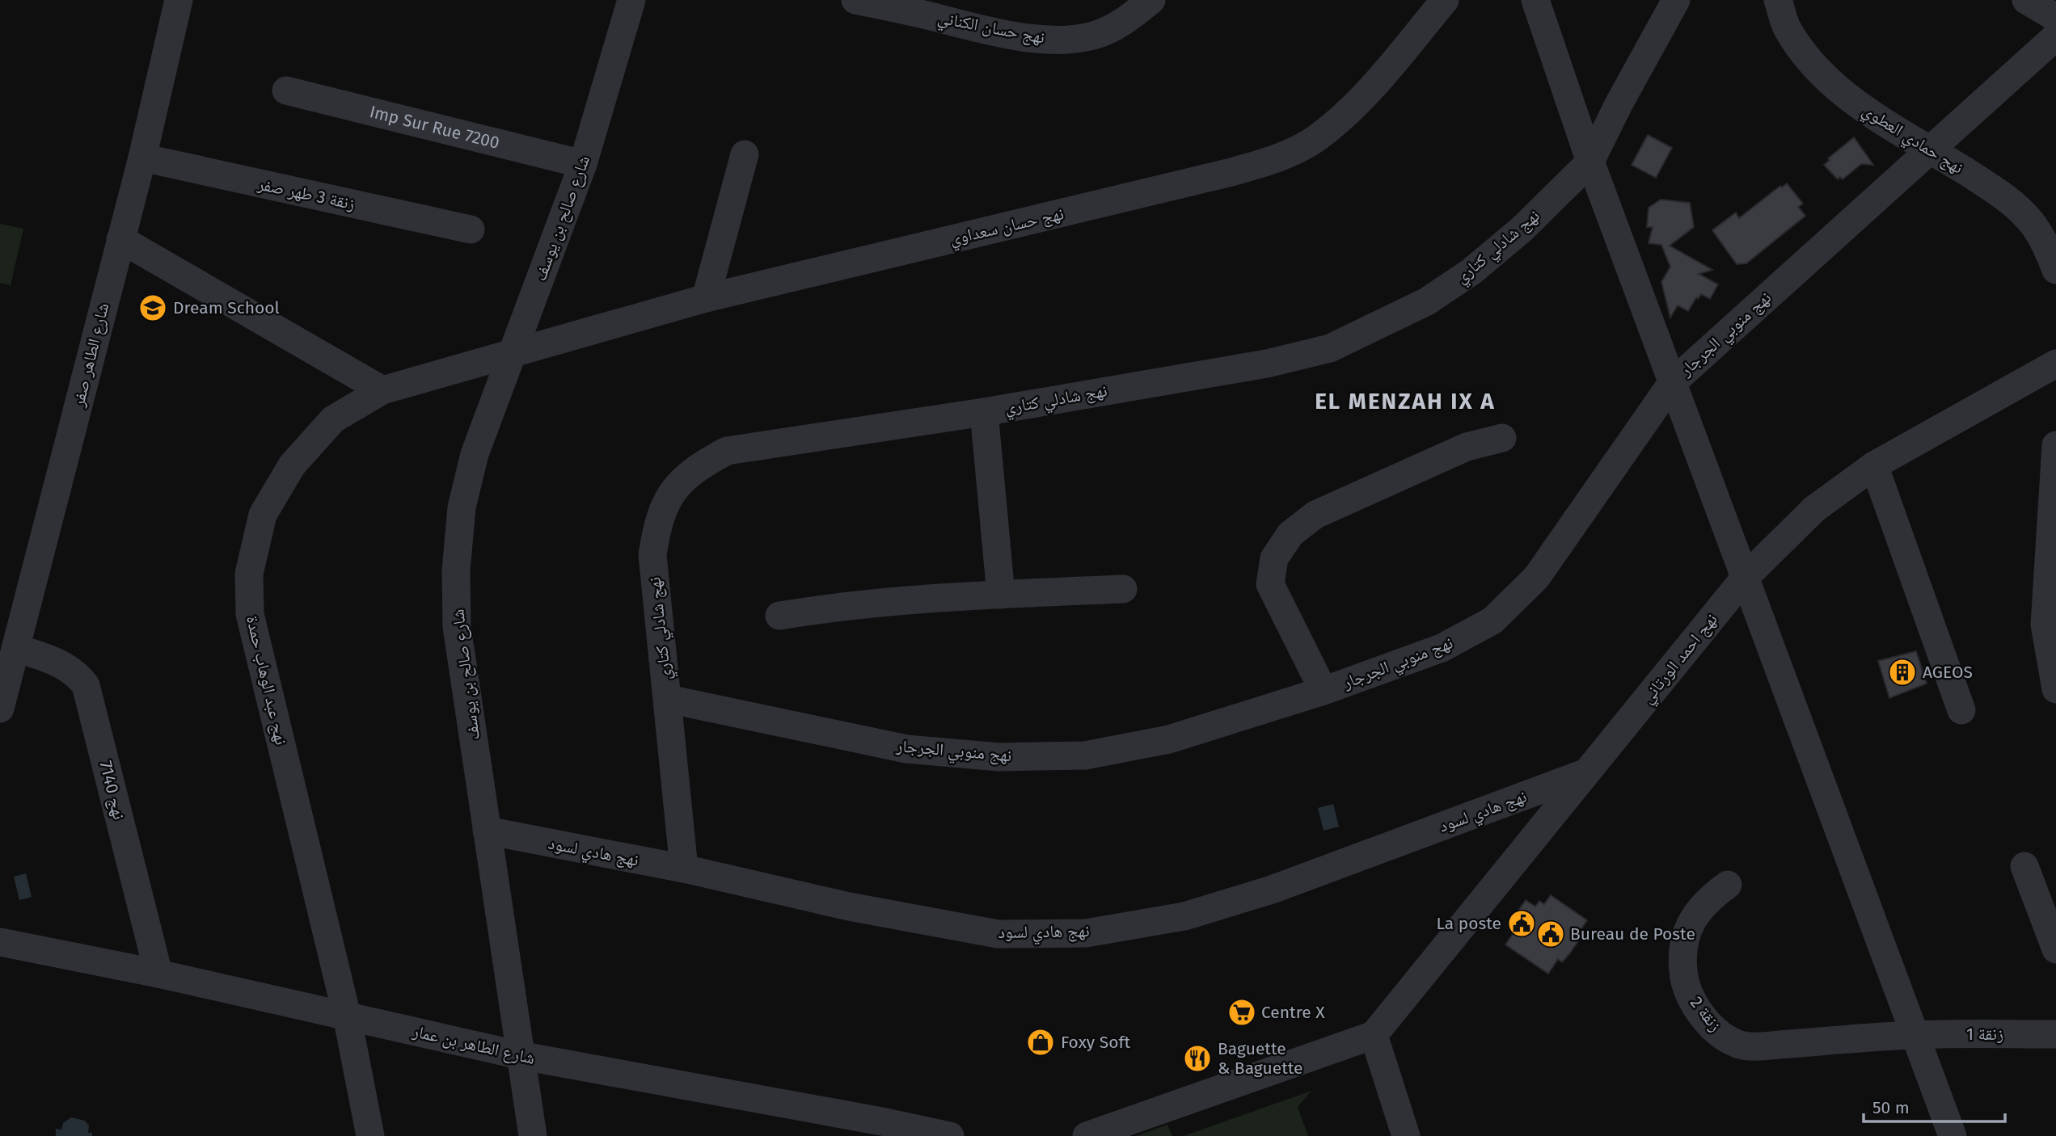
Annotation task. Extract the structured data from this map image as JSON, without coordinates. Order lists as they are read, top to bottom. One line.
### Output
{"streets":{"street":["نهج حسان الكناني","Imp Sur Rue 7200","نهج حمادي العطوي","زنقة 3 طهر صفر","شارع صالح بن يوسف","نهج حسان سعداوي","نهج شادلي كتاري","نهج منوبي الجرجار","شارع الطاهر صفر","نهج احمد الورتاني","نهج عبد الوهاب حمدة","نهج 7140","نهج هادي لسود","زنقة 2","زنقة 1","شارع الطاهر بن عمار"]},"crossings":[["Imp Sur Rue 7200","شارع صالح بن يوسف"],["نهج حمادي العطوي","نهج منوبي الجرجار"],["زنقة 3 طهر صفر","شارع الطاهر صفر"],["شارع صالح بن يوسف","نهج حسان سعداوي"],["شارع صالح بن يوسف","نهج عبد الوهاب حمدة"],["شارع صالح بن يوسف","نهج هادي لسود"],["شارع صالح بن يوسف","شارع الطاهر بن عمار"],["نهج حسان سعداوي","نهج عبد الوهاب حمدة"],["نهج شادلي كتاري","نهج منوبي الجرجار"],["نهج شادلي كتاري","نهج هادي لسود"],["شارع الطاهر صفر","نهج 7140"],["نهج احمد الورتاني","نهج هادي لسود"],["نهج عبد الوهاب حمدة","شارع الطاهر بن عمار"],["نهج 7140","شارع الطاهر بن عمار"],["زنقة 2","زنقة 1"]],"districts":["EL MENZAH IX A"],"places":{"school or university":["Dream School"],"building":["AGEOS"],"public building":["La poste","Bureau de Poste"],"supermarket":["Centre X"],"shop":["Foxy Soft"],"restaurant":["Baguette & Baguette"]},"scale_bar":"50 m"}
